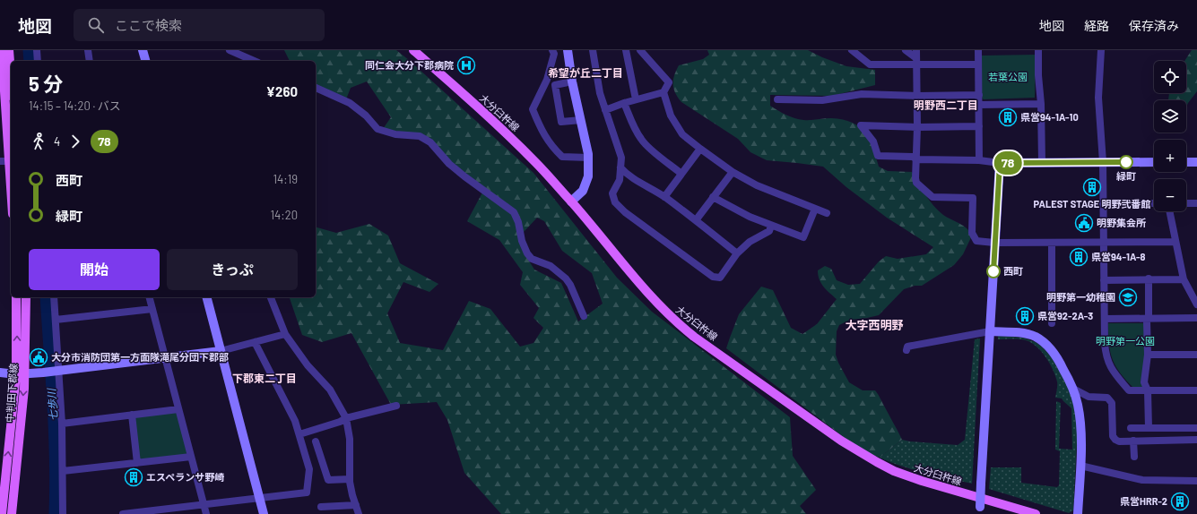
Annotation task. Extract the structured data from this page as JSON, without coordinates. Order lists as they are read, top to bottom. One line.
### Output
{"streets":{"main road":["大分臼杵線","中判田下郡線"]},"districts":["希望が丘二丁目","明野西二丁目","大字西明野","下郡東二丁目"],"water":["七歩川"],"parks":["若葉公園","明野第一公園"],"places":{"hospital":["同仁会大分下郡病院"],"building":["県営94-1A-10","PALEST STAGE 明野弐番館","県営94-1A-8","県営92-2A-3","エスペランサ野崎","県営HRR-2"],"other":["緑町","西町"],"public building":["明野集会所","大分市消防団第一方面隊滝尾分団下郡部"],"school or university":["明野第一幼稚園"]},"lines":["bus line 78"],"page":{"header":"地図","search":"ここで検索","nav":["地図","経路","保存済み"],"on_map":"78","map_buttons":["+","−"],"heading":["5 分","14:15 – 14:20 · バス","¥260"],"legs":["4","78"],"list":[{"name":"西町","value":"14:19"},{"name":"緑町","value":"14:20"}],"buttons":["開始","きっぷ"]}}
